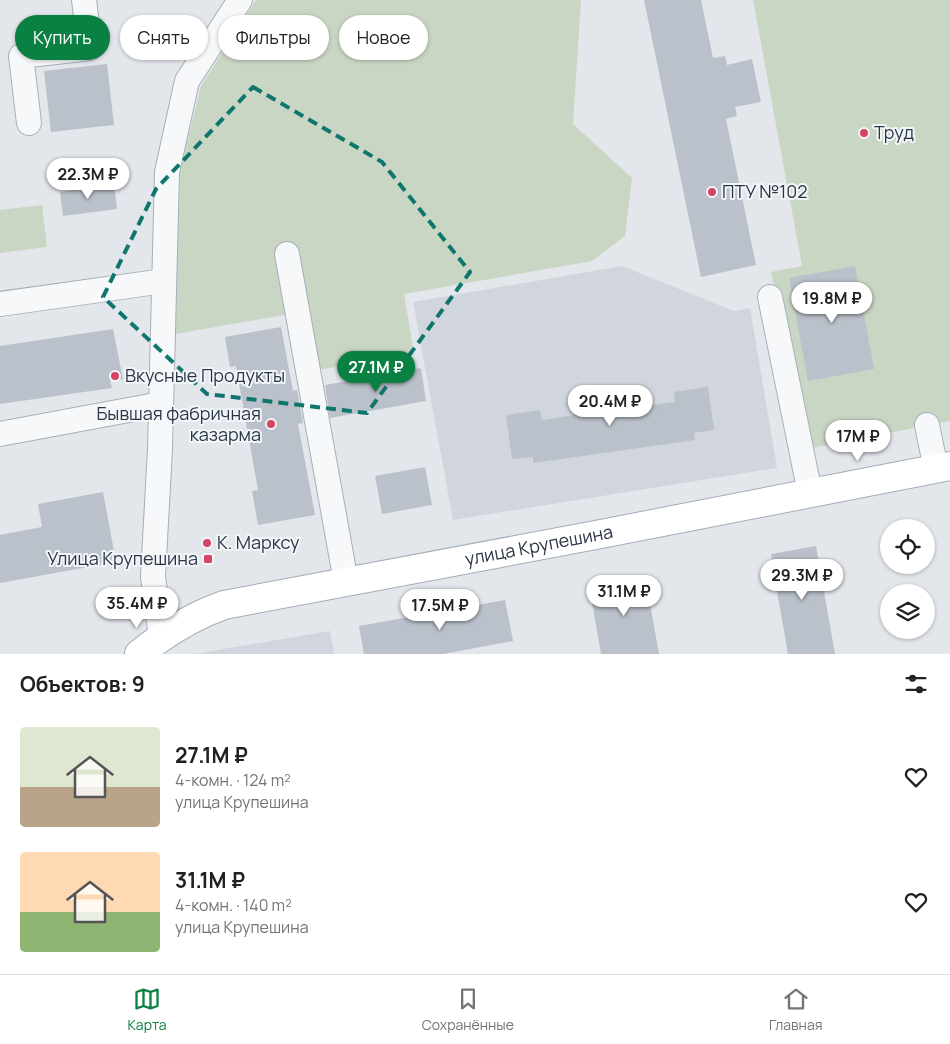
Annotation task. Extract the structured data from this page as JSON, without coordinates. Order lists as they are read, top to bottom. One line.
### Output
{"streets":{"main road":["улица Крупешина"]},"places":{"other":["Труд","ПТУ №102","Вкусные Продукты","Бывшая фабричная казарма","К. Марксу"],"transit":["Улица Крупешина"]},"page":{"chip":["Купить","Снять","Фильтры","Новое"],"price":["22.3M ₽","19.8M ₽","27.1M ₽","20.4M ₽","17M ₽","29.3M ₽","31.1M ₽","35.4M ₽","17.5M ₽"],"heading":"Объектов: 9","list":[{"name":"27.1M ₽","note":"4-комн. · 124 m² · улица Крупешина"},{"name":"31.1M ₽","note":"4-комн. · 140 m² · улица Крупешина"}],"tabs":["Карта","Сохранённые","Главная"]}}
